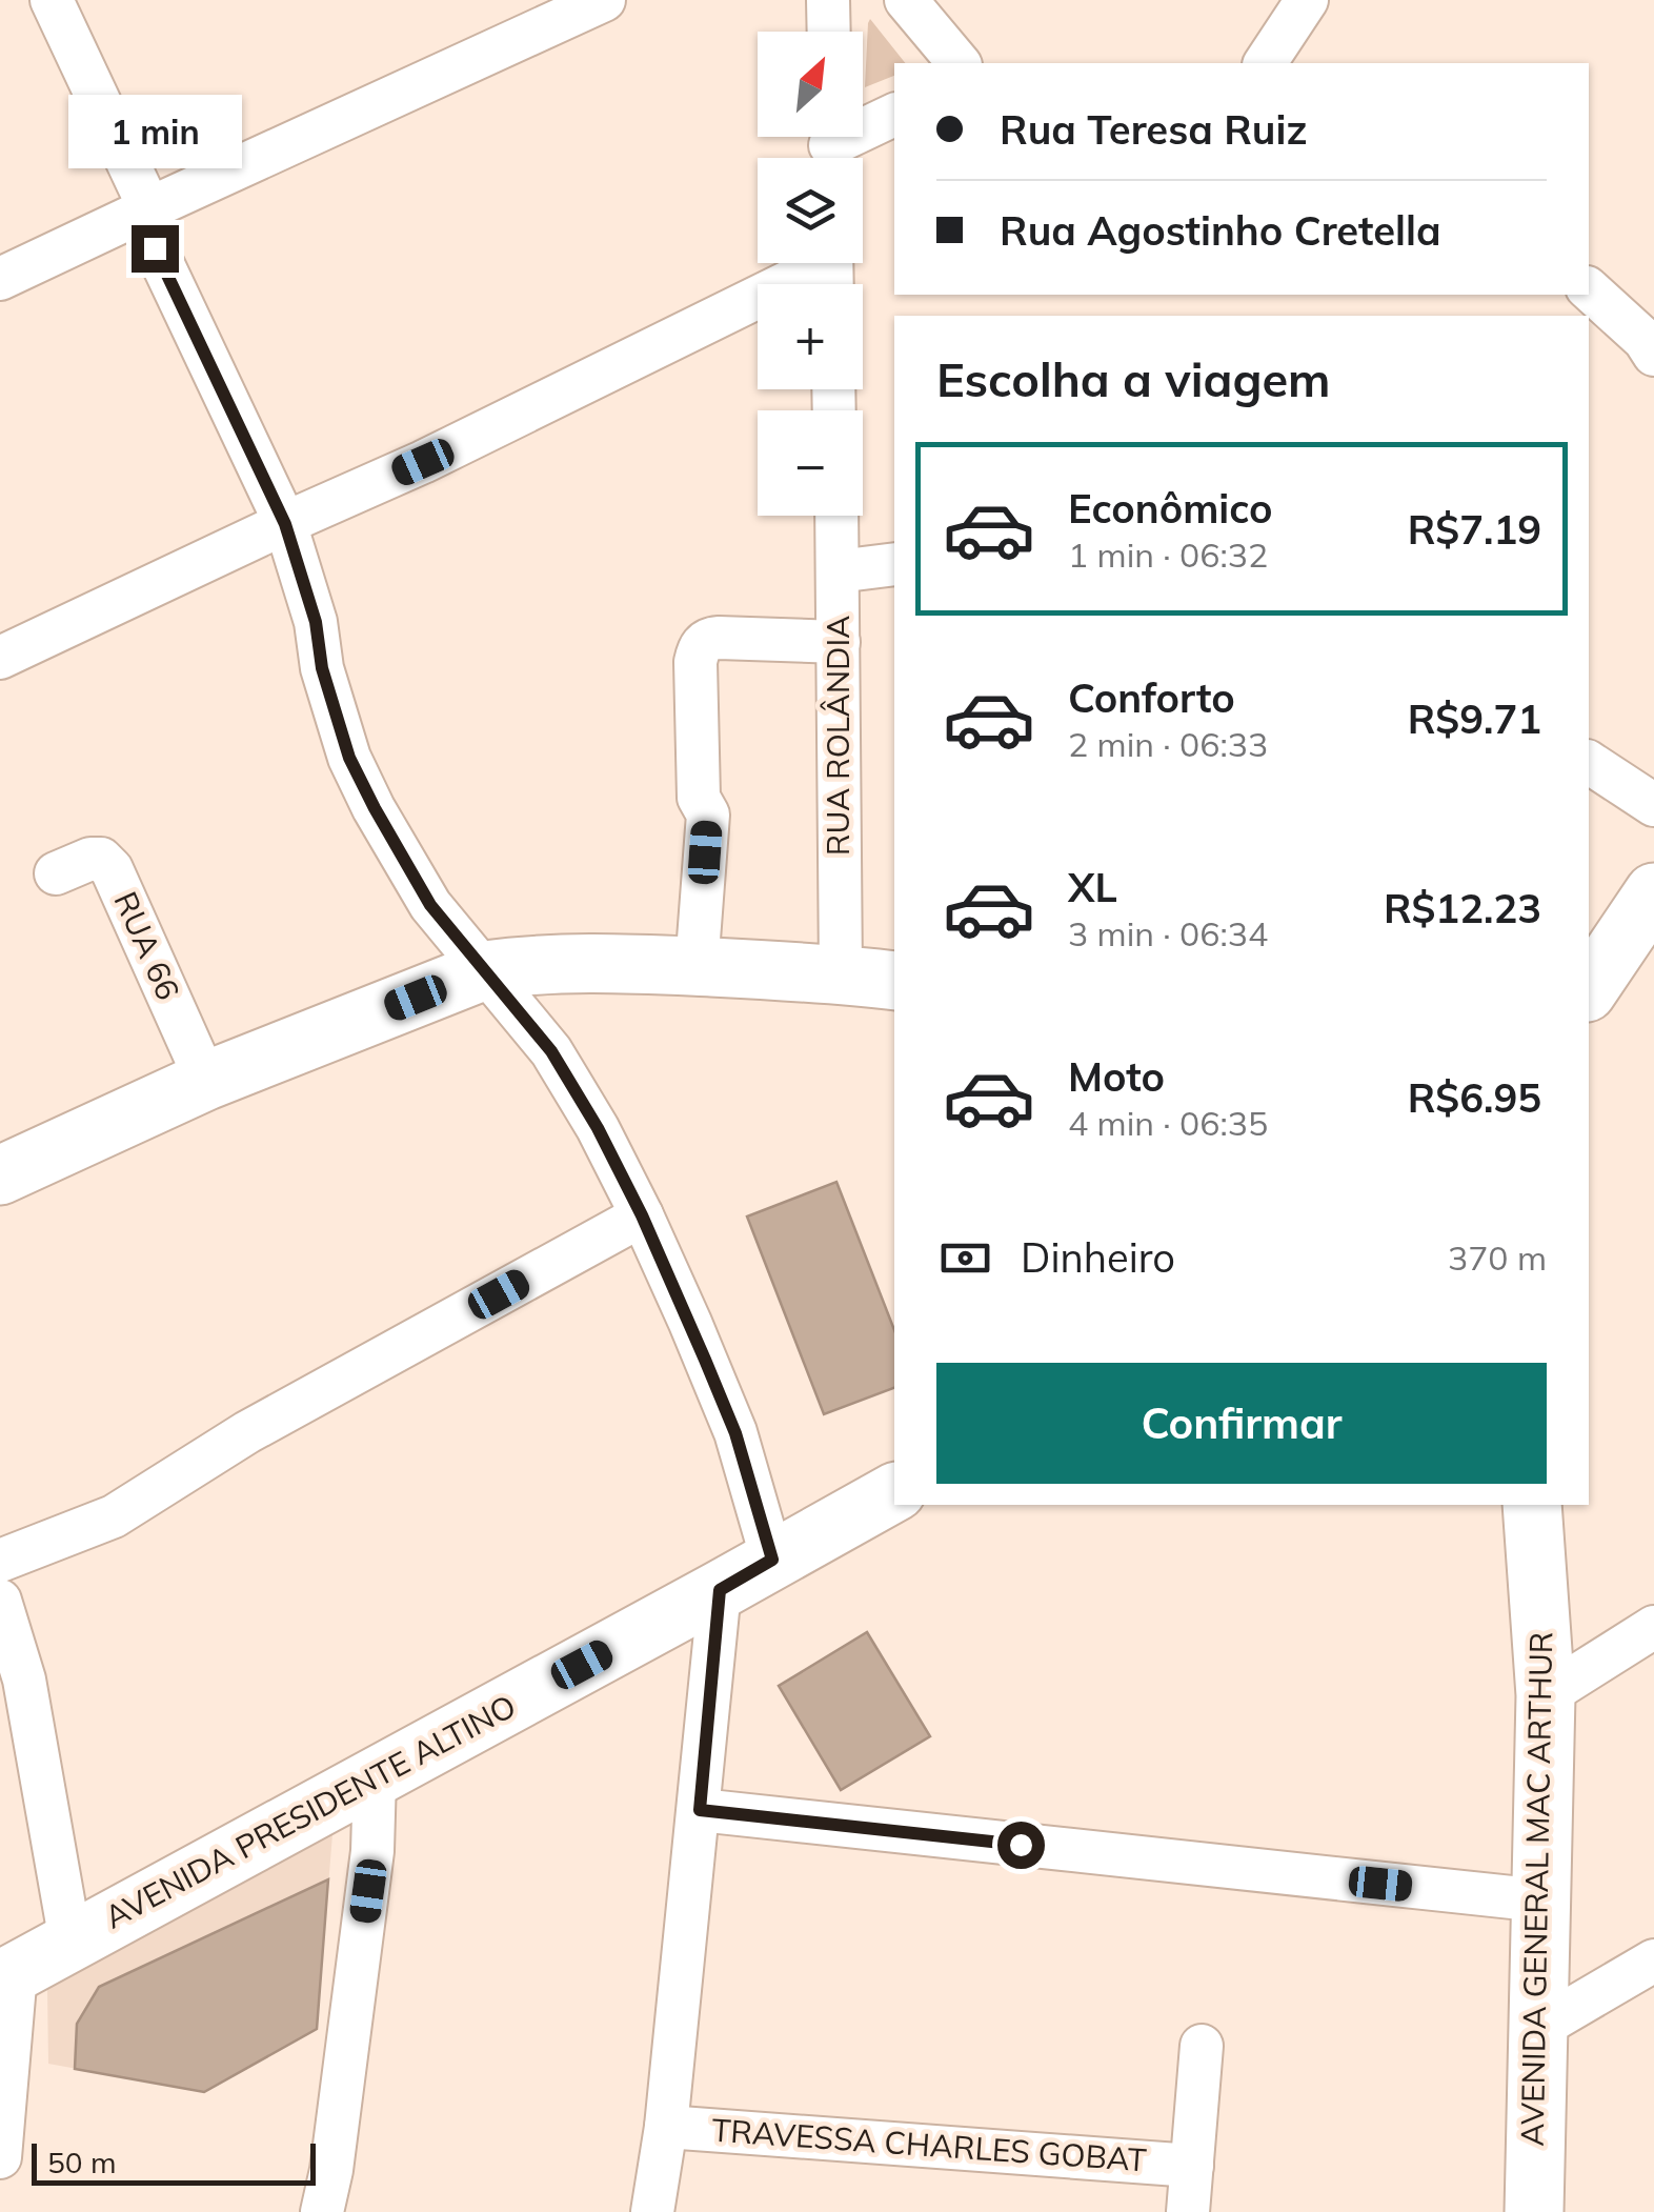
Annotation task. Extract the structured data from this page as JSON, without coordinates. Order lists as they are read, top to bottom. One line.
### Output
{"streets":{"street":["RUA ROLÂNDIA","RUA 66","AVENIDA PRESIDENTE ALTINO","AVENIDA GENERAL MAC ARTHUR","TRAVESSA CHARLES GOBAT"]},"scale_bar":"50 m","north":"top right","page":{"map_buttons":["+","−"],"banner":["Rua Teresa Ruiz","Rua Agostinho Cretella"],"bubble":"1 min","heading":"Escolha a viagem","list":[{"name":"Econômico","note":"1 min · 06:32","value":"R$7.19"},{"name":"Conforto","note":"2 min · 06:33","value":"R$9.71"},{"name":"XL","note":"3 min · 06:34","value":"R$12.23"},{"name":"Moto","note":"4 min · 06:35","value":"R$6.95"}],"pay":["Dinheiro","370 m"],"buttons":"Confirmar","scale":"50 m"}}
